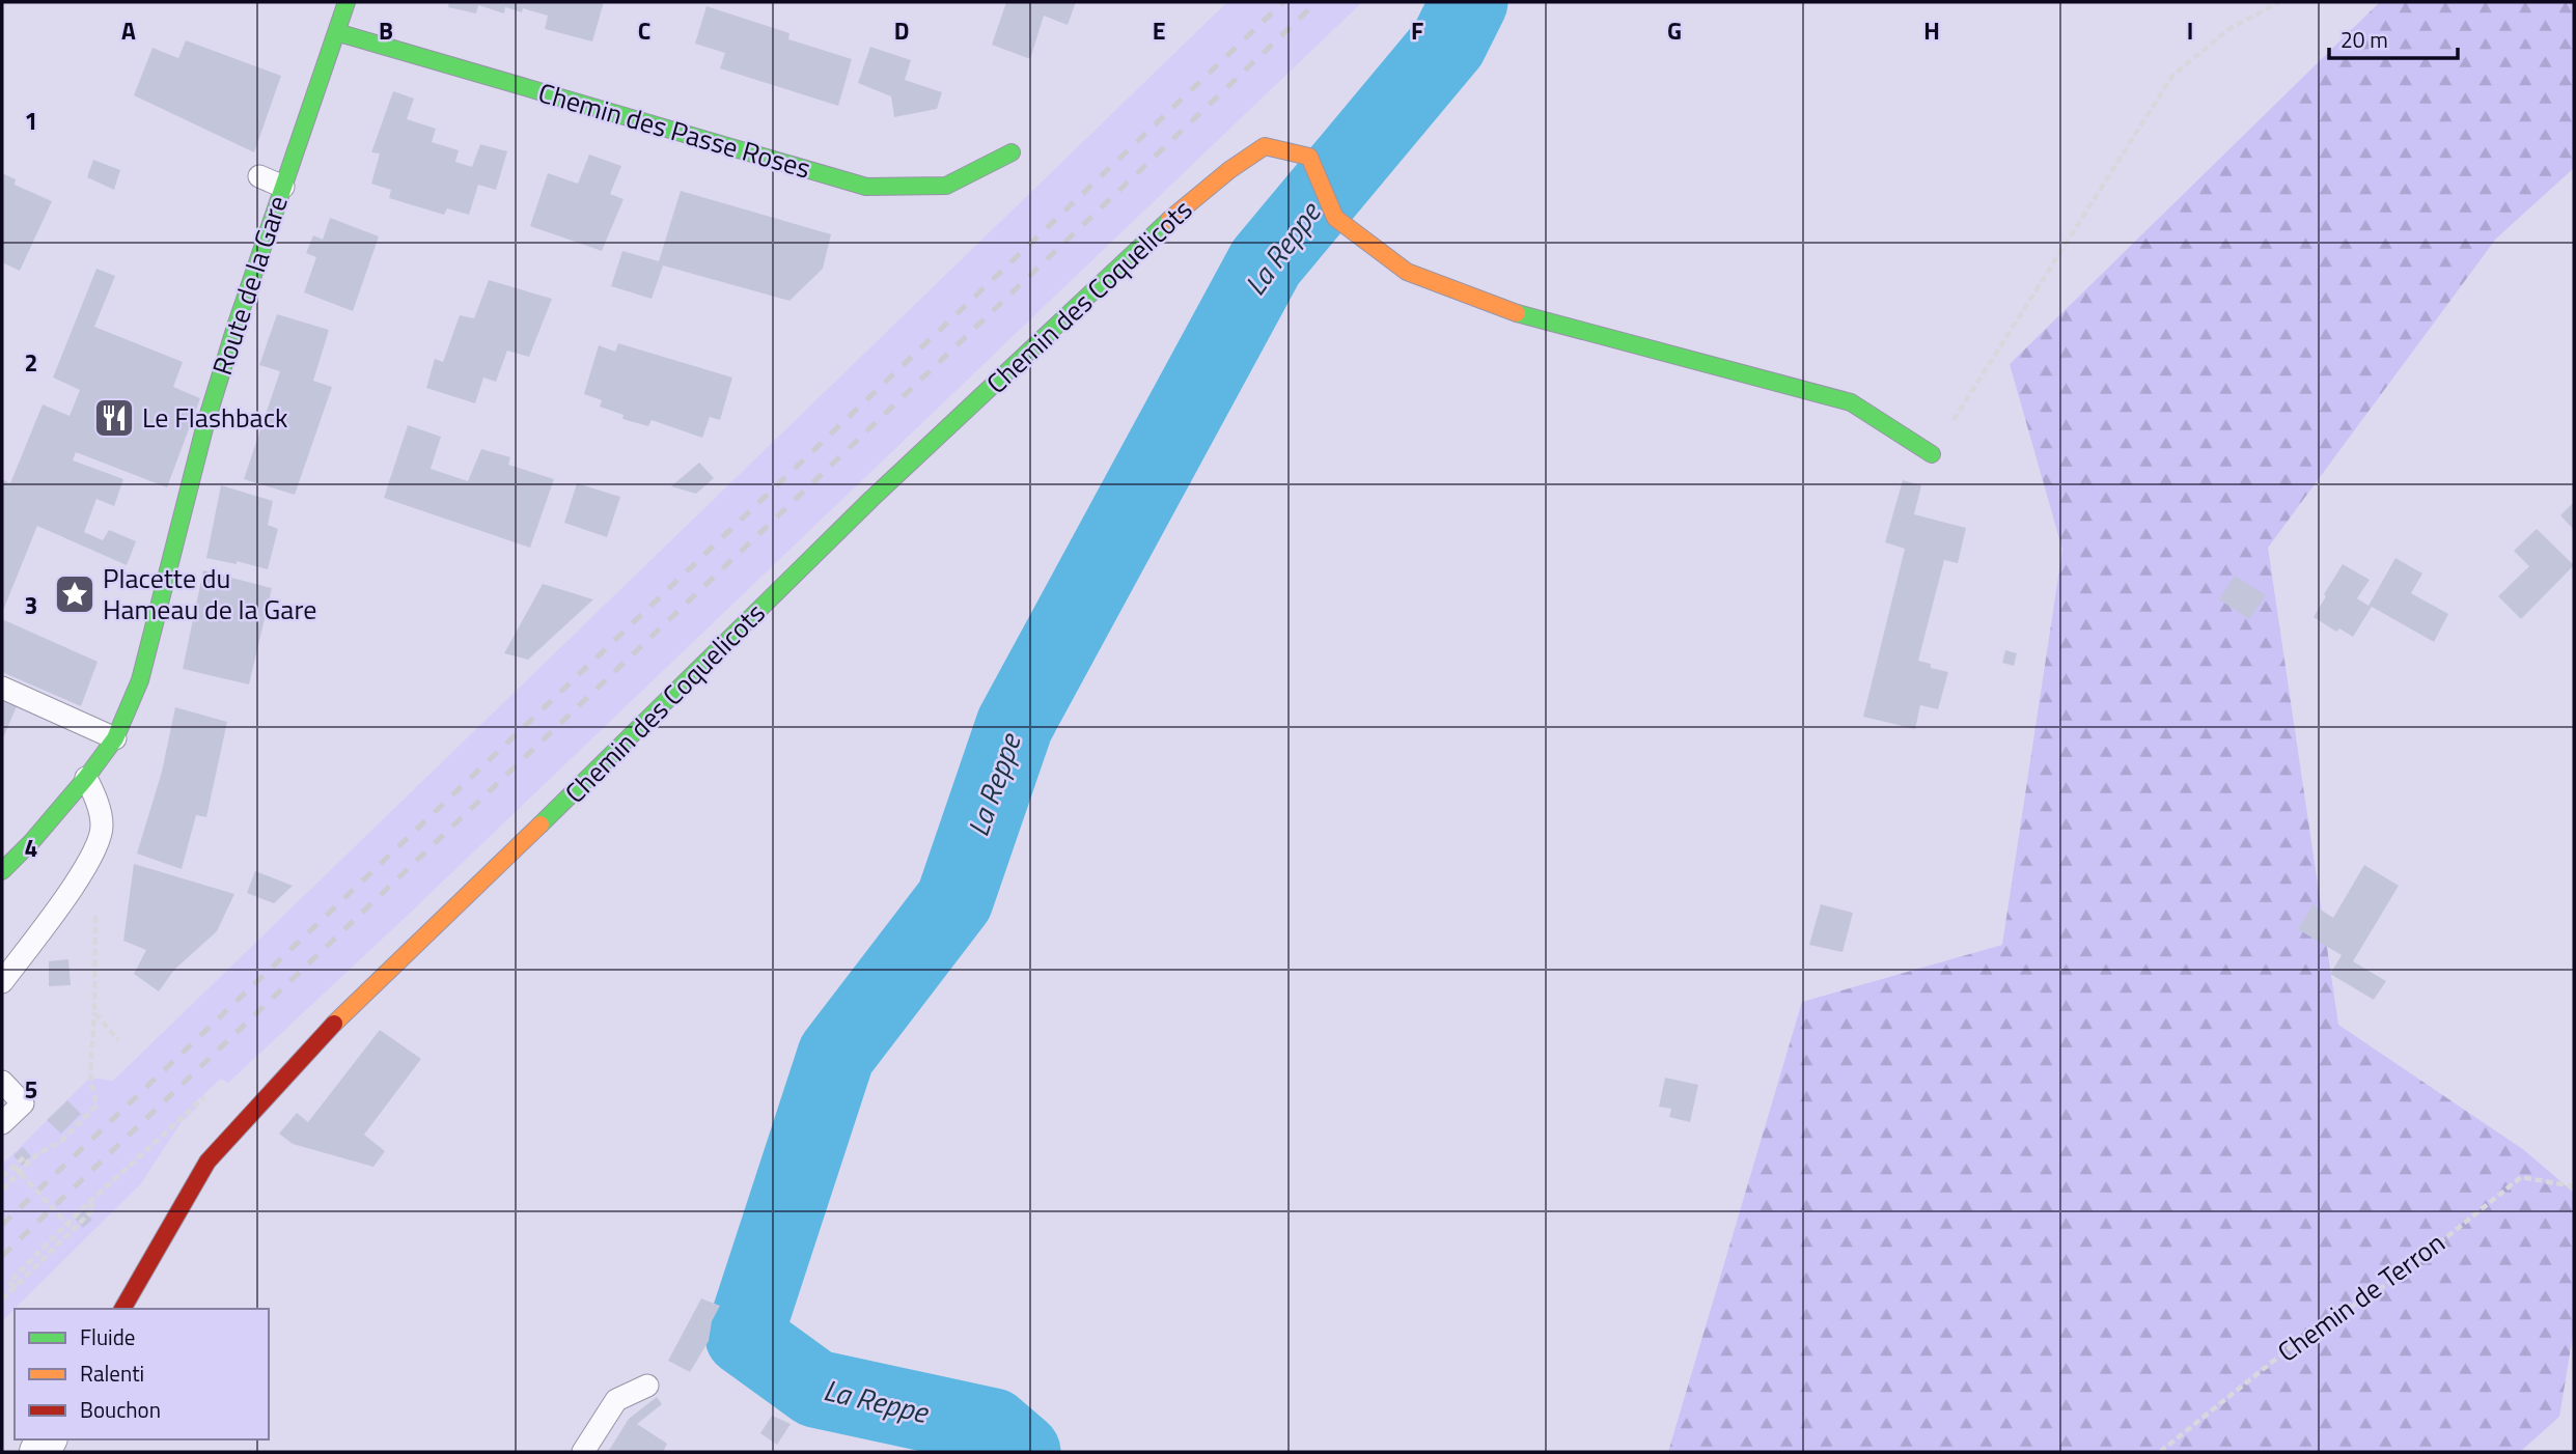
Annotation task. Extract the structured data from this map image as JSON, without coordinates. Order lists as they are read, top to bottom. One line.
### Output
{"streets":{"street":["Chemin des Passe Roses","Route de la Gare","Chemin des Coquelicots"],"path":["Chemin de Terron"]},"crossings":[["Chemin des Passe Roses","Route de la Gare"]],"water":["La Reppe"],"places":{"restaurant":["Le Flashback"],"place":["Placette du Hameau de la Gare"]},"legend":["Fluide","Ralenti","Bouchon"],"scale_bar":"20 m","grid":{"columns":["A","B","C","D","E","F","G","H","I"],"rows":["1","2","3","4","5"]}}
